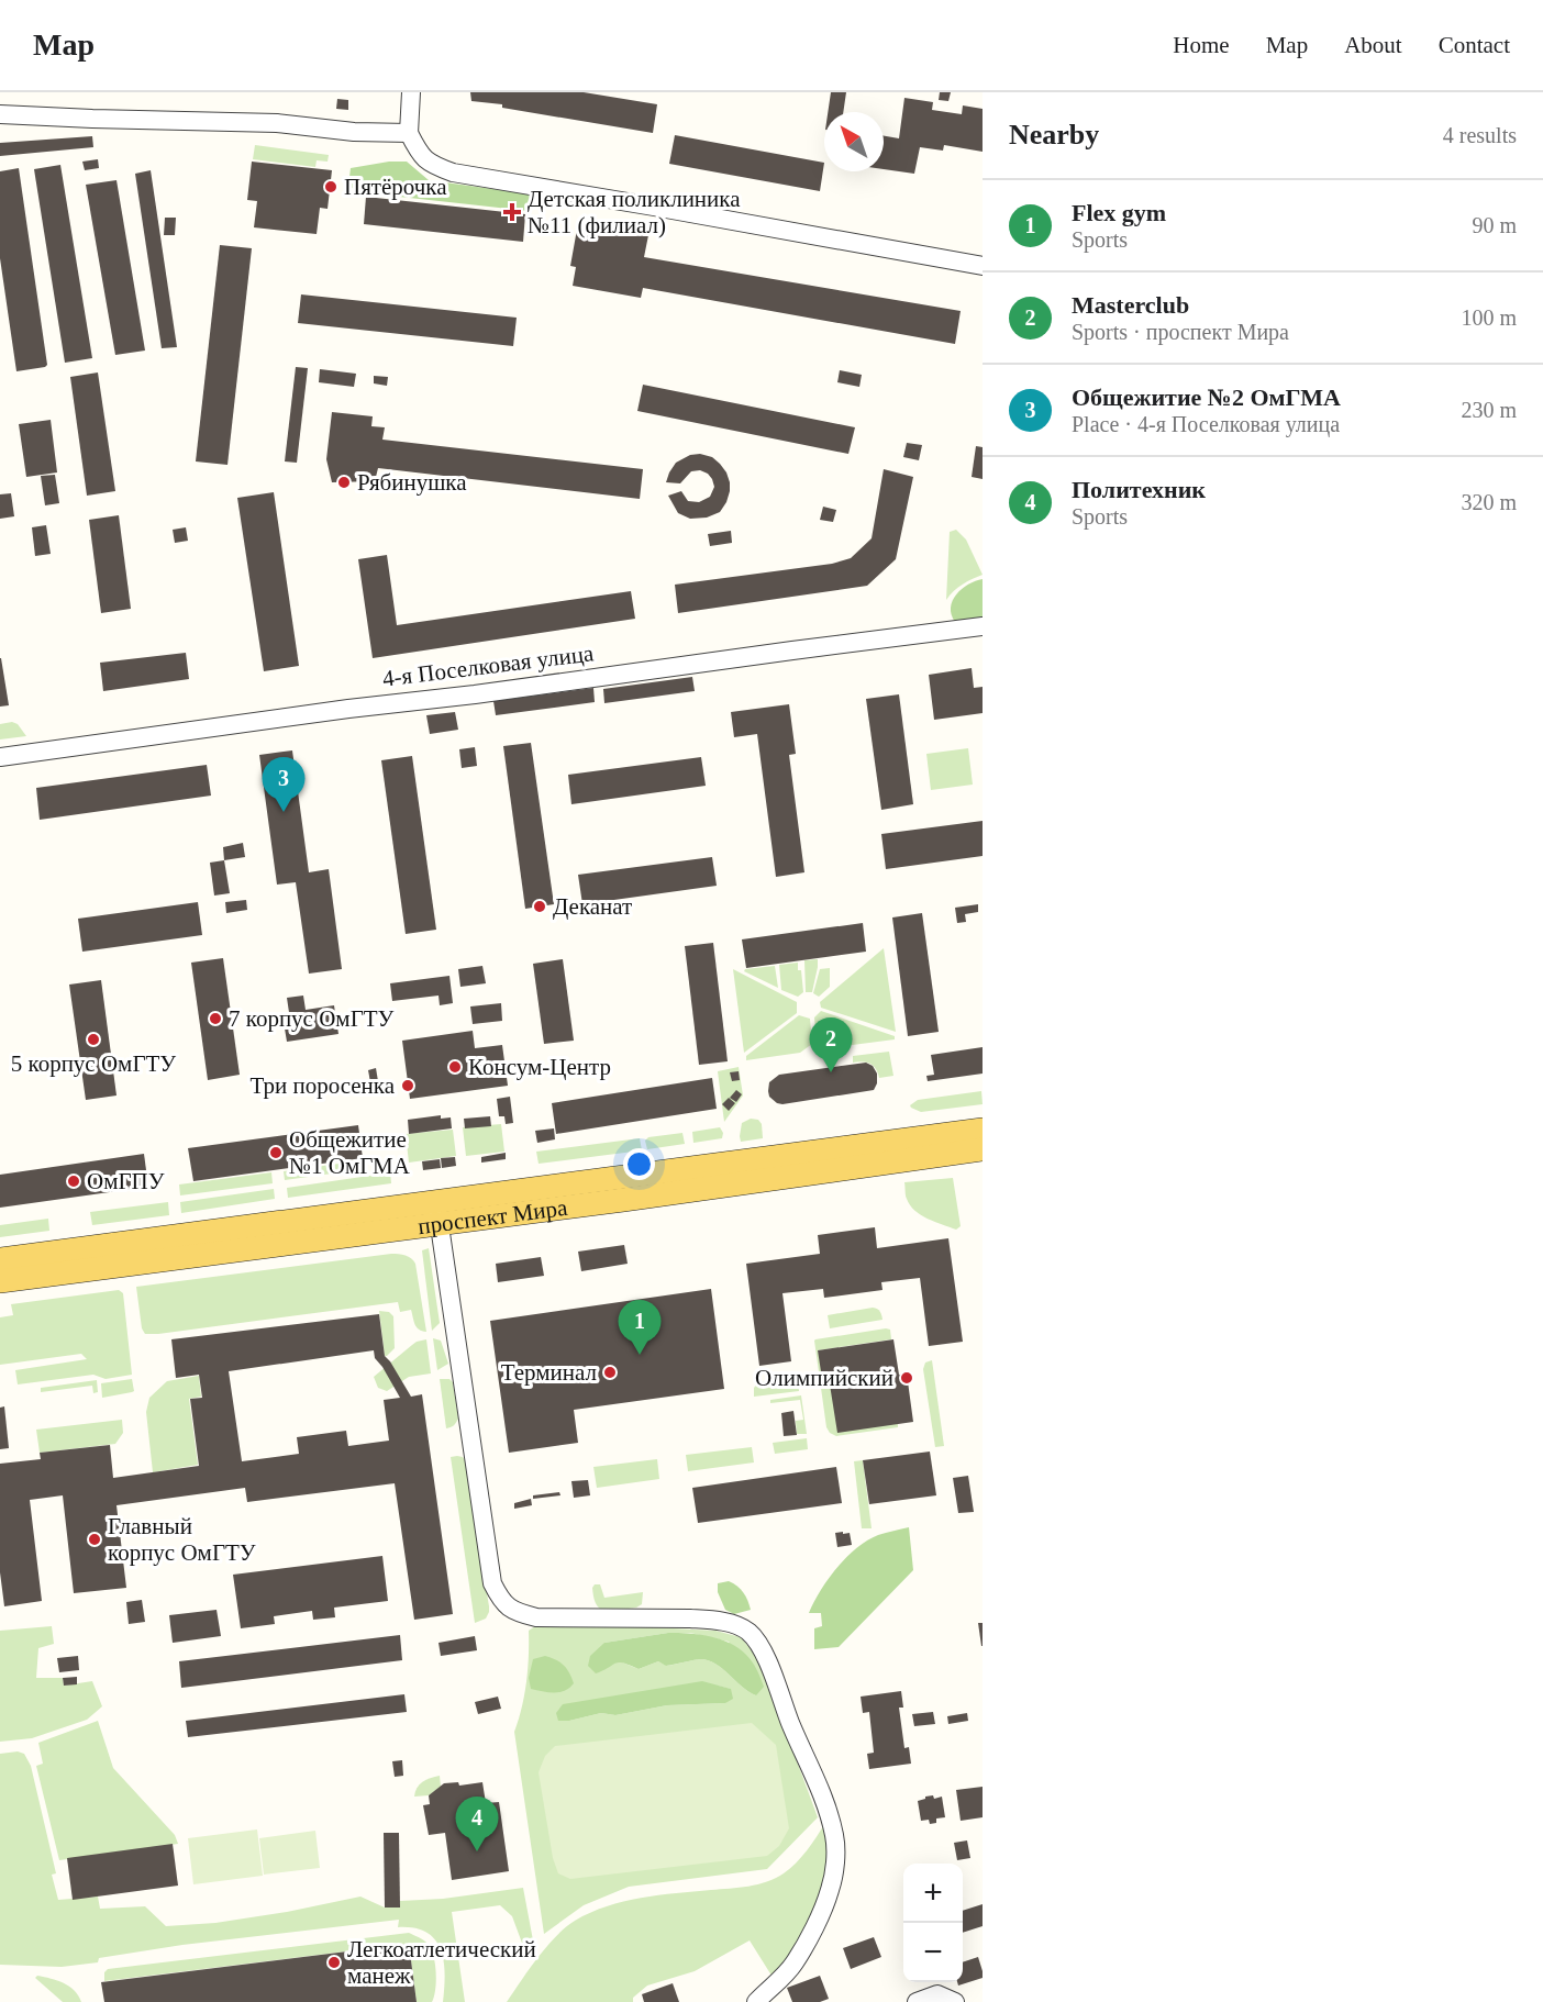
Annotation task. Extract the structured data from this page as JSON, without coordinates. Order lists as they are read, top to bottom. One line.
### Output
{"streets":{"main road":["проспект Мира"],"street":["4-я Поселковая улица"]},"places":{"other":["Пятёрочка","Рябинушка","Деканат","7 корпус ОмГТУ","5 корпус ОмГТУ","Консум-Центр","Три поросенка","Общежитие №1 ОмГМА","ОмГПУ","Терминал","Олимпийский","Главный корпус ОмГТУ","Легкоатлетический манеж"],"health":["Детская поликлиника №11 (филиал)"]},"north":"top left","page":{"header":"Map","nav":["Home","Map","About","Contact"],"heading":["Nearby","4 results"],"list":[{"mark":"1","name":"Flex gym","note":"Sports","value":"90 m"},{"mark":"2","name":"Masterclub","note":"Sports · проспект Мира","value":"100 m"},{"mark":"3","name":"Общежитие №2 ОмГМА","note":"Place · 4-я Поселковая улица","value":"230 m"},{"mark":"4","name":"Политехник","note":"Sports","value":"320 m"}],"pins":["3","2","1","4"],"map_buttons":["+","−"]}}
